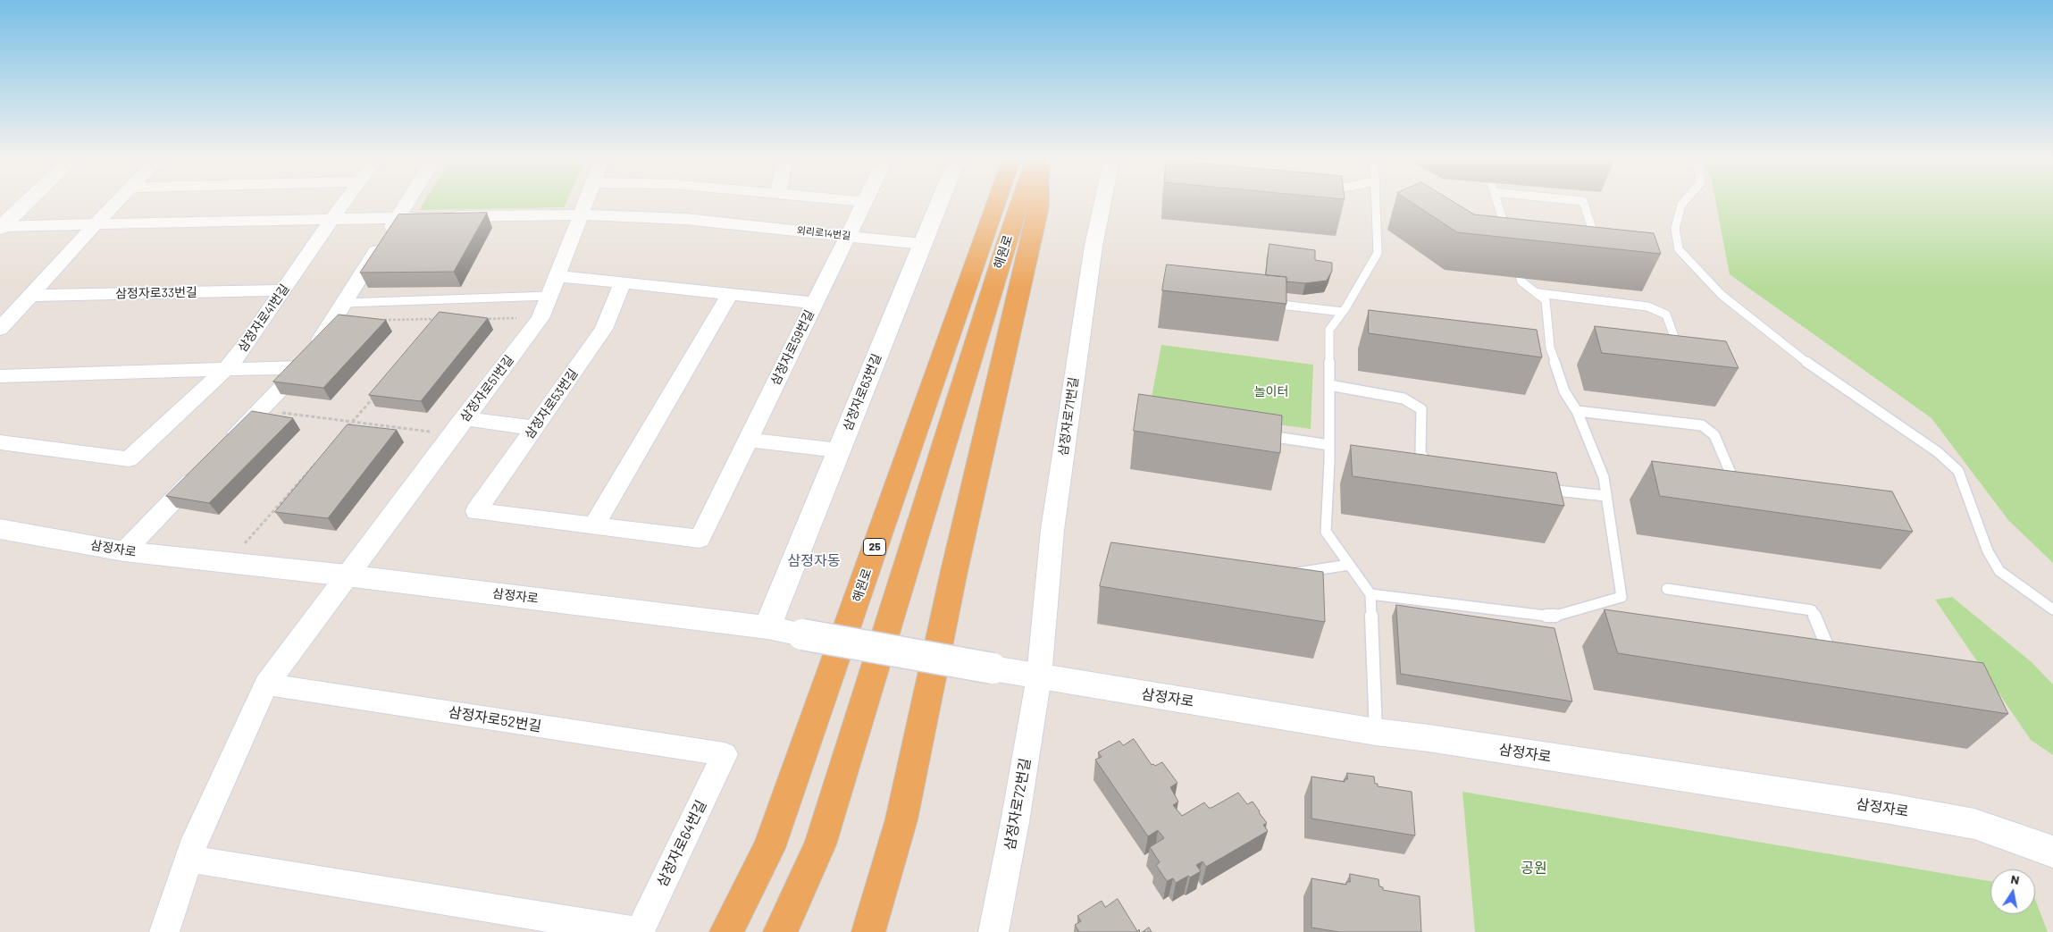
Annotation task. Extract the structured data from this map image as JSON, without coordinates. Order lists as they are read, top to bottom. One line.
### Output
{"streets":{"highway":["해원로","25"],"street":["외리로14번길","삼정자로33번길","삼정자로41번길","삼정자로59번길","삼정자로51번길","삼정자로63번길","삼정자로53번길","삼정자로71번길","삼정자로","삼정자로52번길","삼정자로72번길","삼정자로64번길"]},"crossings":[["외리로14번길","삼정자로41번길"],["외리로14번길","삼정자로59번길"],["외리로14번길","삼정자로51번길"],["외리로14번길","삼정자로63번길"],["삼정자로33번길","삼정자로41번길"],["삼정자로59번길","삼정자로53번길"],["삼정자로51번길","삼정자로"],["삼정자로63번길","삼정자로"],["삼정자로71번길","삼정자로"],["삼정자로71번길","삼정자로72번길"],["삼정자로","삼정자로72번길"],["삼정자로52번길","삼정자로64번길"]],"districts":["삼정자동"],"parks":["놀이터","공원"],"north":"top"}
